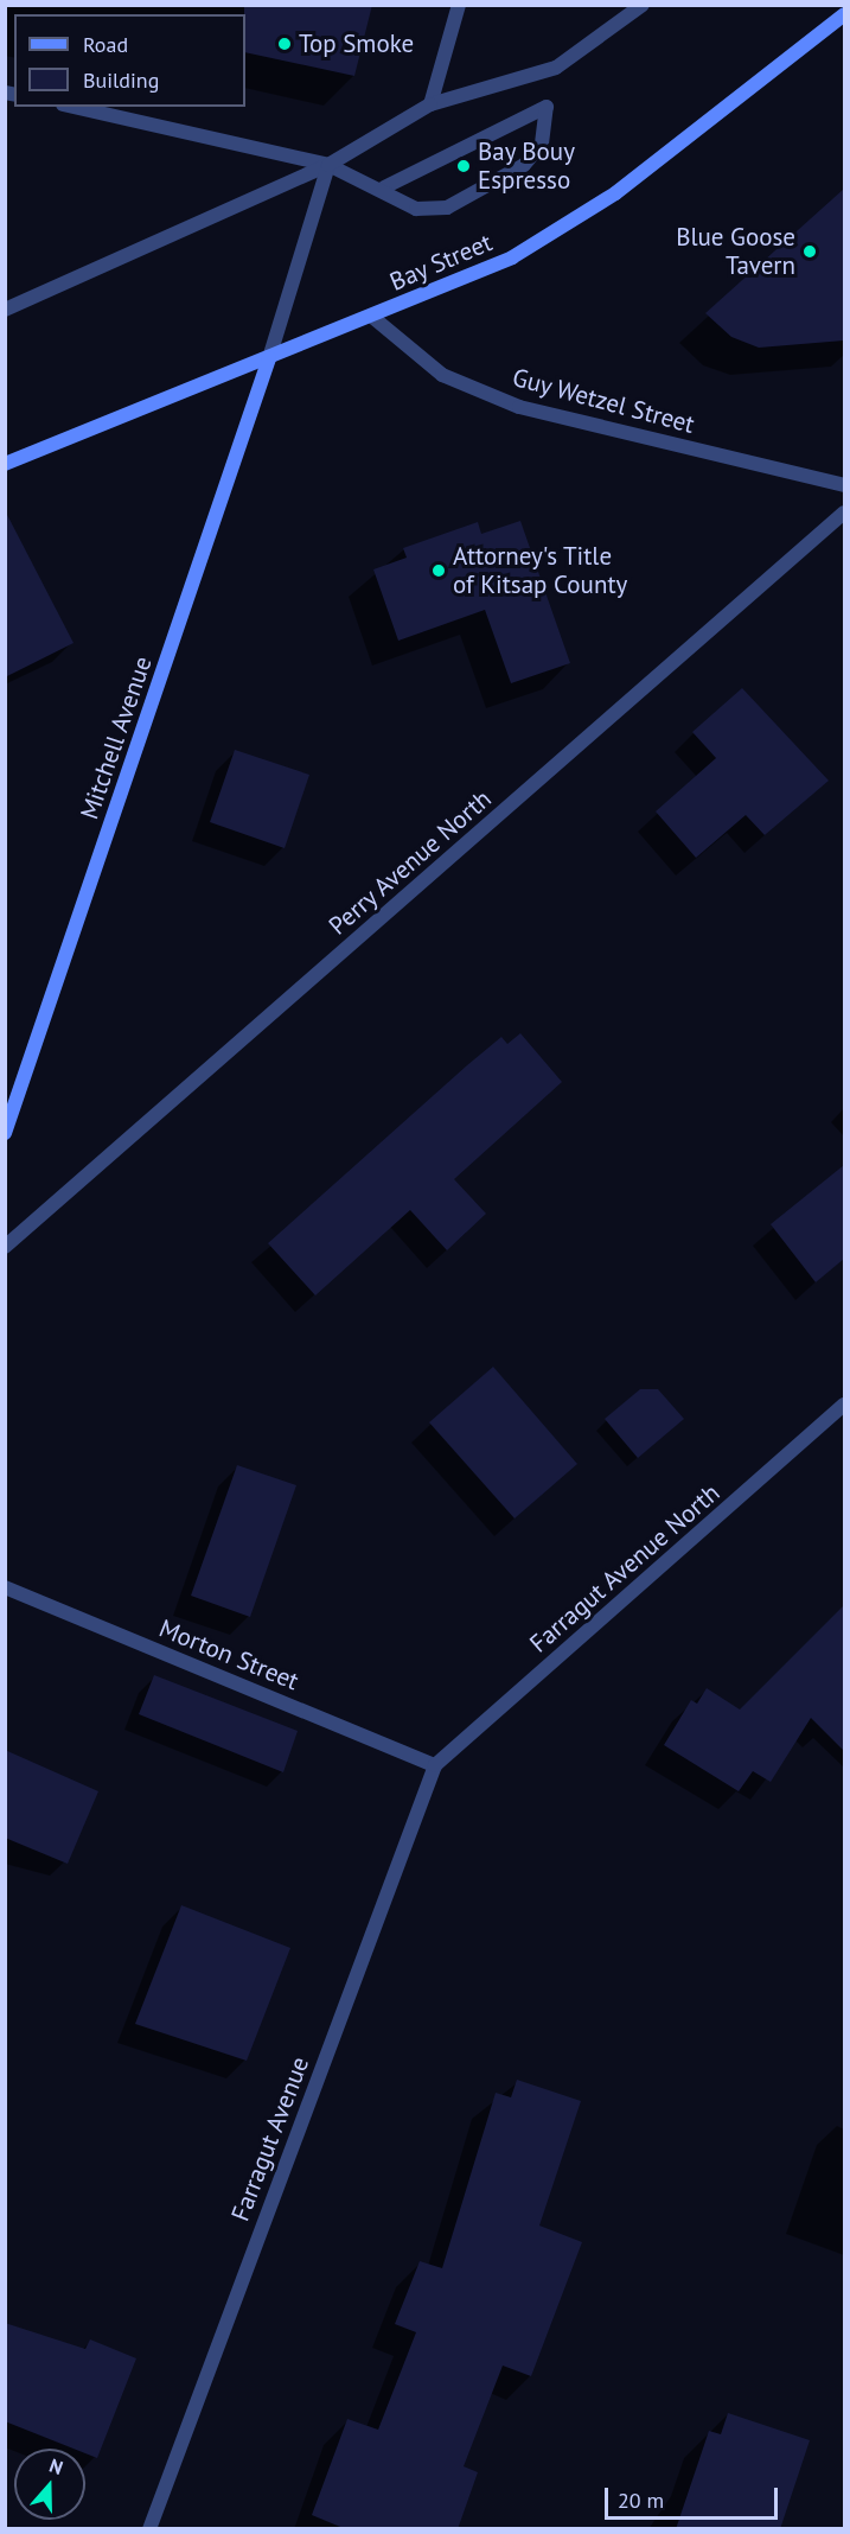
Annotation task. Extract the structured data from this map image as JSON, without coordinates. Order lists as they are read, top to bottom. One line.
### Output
{"streets":{"main road":["Bay Street","Mitchell Avenue"],"street":["Guy Wetzel Street","Perry Avenue North","Farragut Avenue North","Morton Street","Farragut Avenue"]},"crossings":[["Bay Street","Guy Wetzel Street"],["Bay Street","Mitchell Avenue"],["Farragut Avenue North","Morton Street"],["Farragut Avenue North","Farragut Avenue"],["Morton Street","Farragut Avenue"]],"places":["Top Smoke","Bay Bouy Espresso","Blue Goose Tavern","Attorney's Title of Kitsap County"],"legend":["Road","Building"],"scale_bar":"20 m","north":"top"}
